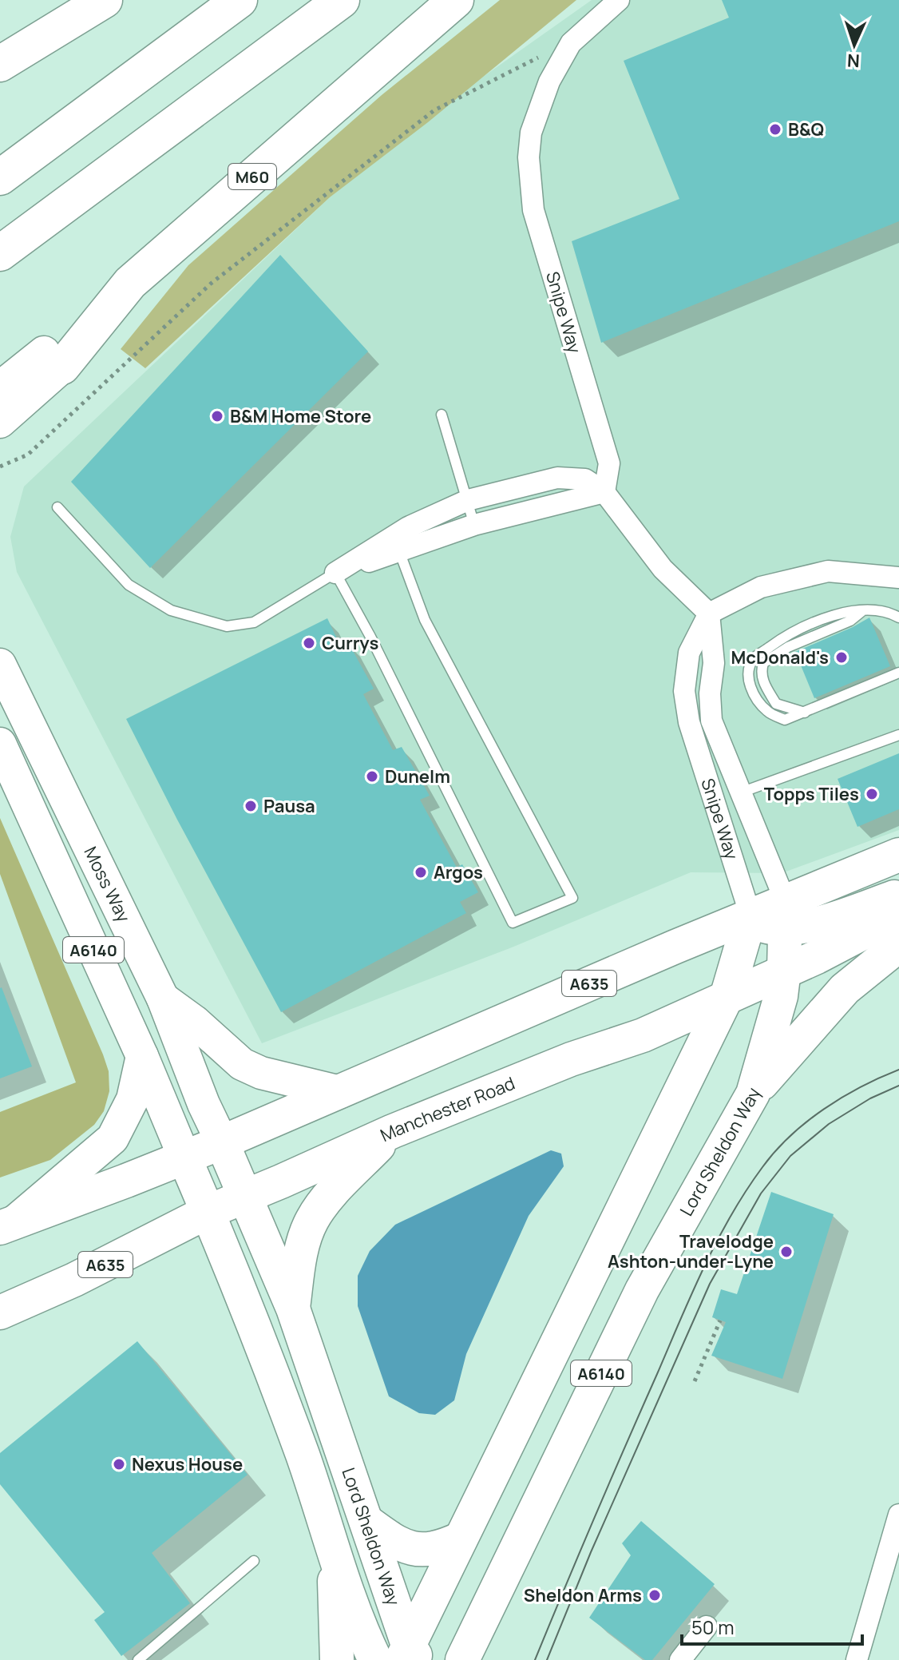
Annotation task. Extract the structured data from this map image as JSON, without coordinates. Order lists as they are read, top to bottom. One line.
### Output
{"streets":{"highway":["M60","A6140","A635","Manchester Road","Lord Sheldon Way"],"main road":["Moss Way"],"street":["Snipe Way"]},"crossings":[["Snipe Way","A635"],["Snipe Way","Lord Sheldon Way"],["Moss Way","A635"],["Moss Way","Lord Sheldon Way"],["A6140","A635"],["A6140","Manchester Road"],["A635","Lord Sheldon Way"],["Manchester Road","Lord Sheldon Way"]],"places":["B&Q","B&M Home Store","Currys","McDonald's","Dunelm","Topps Tiles","Pausa","Argos","Travelodge Ashton-under-Lyne","Nexus House","Sheldon Arms"],"scale_bar":"50 m","north":"bottom"}
